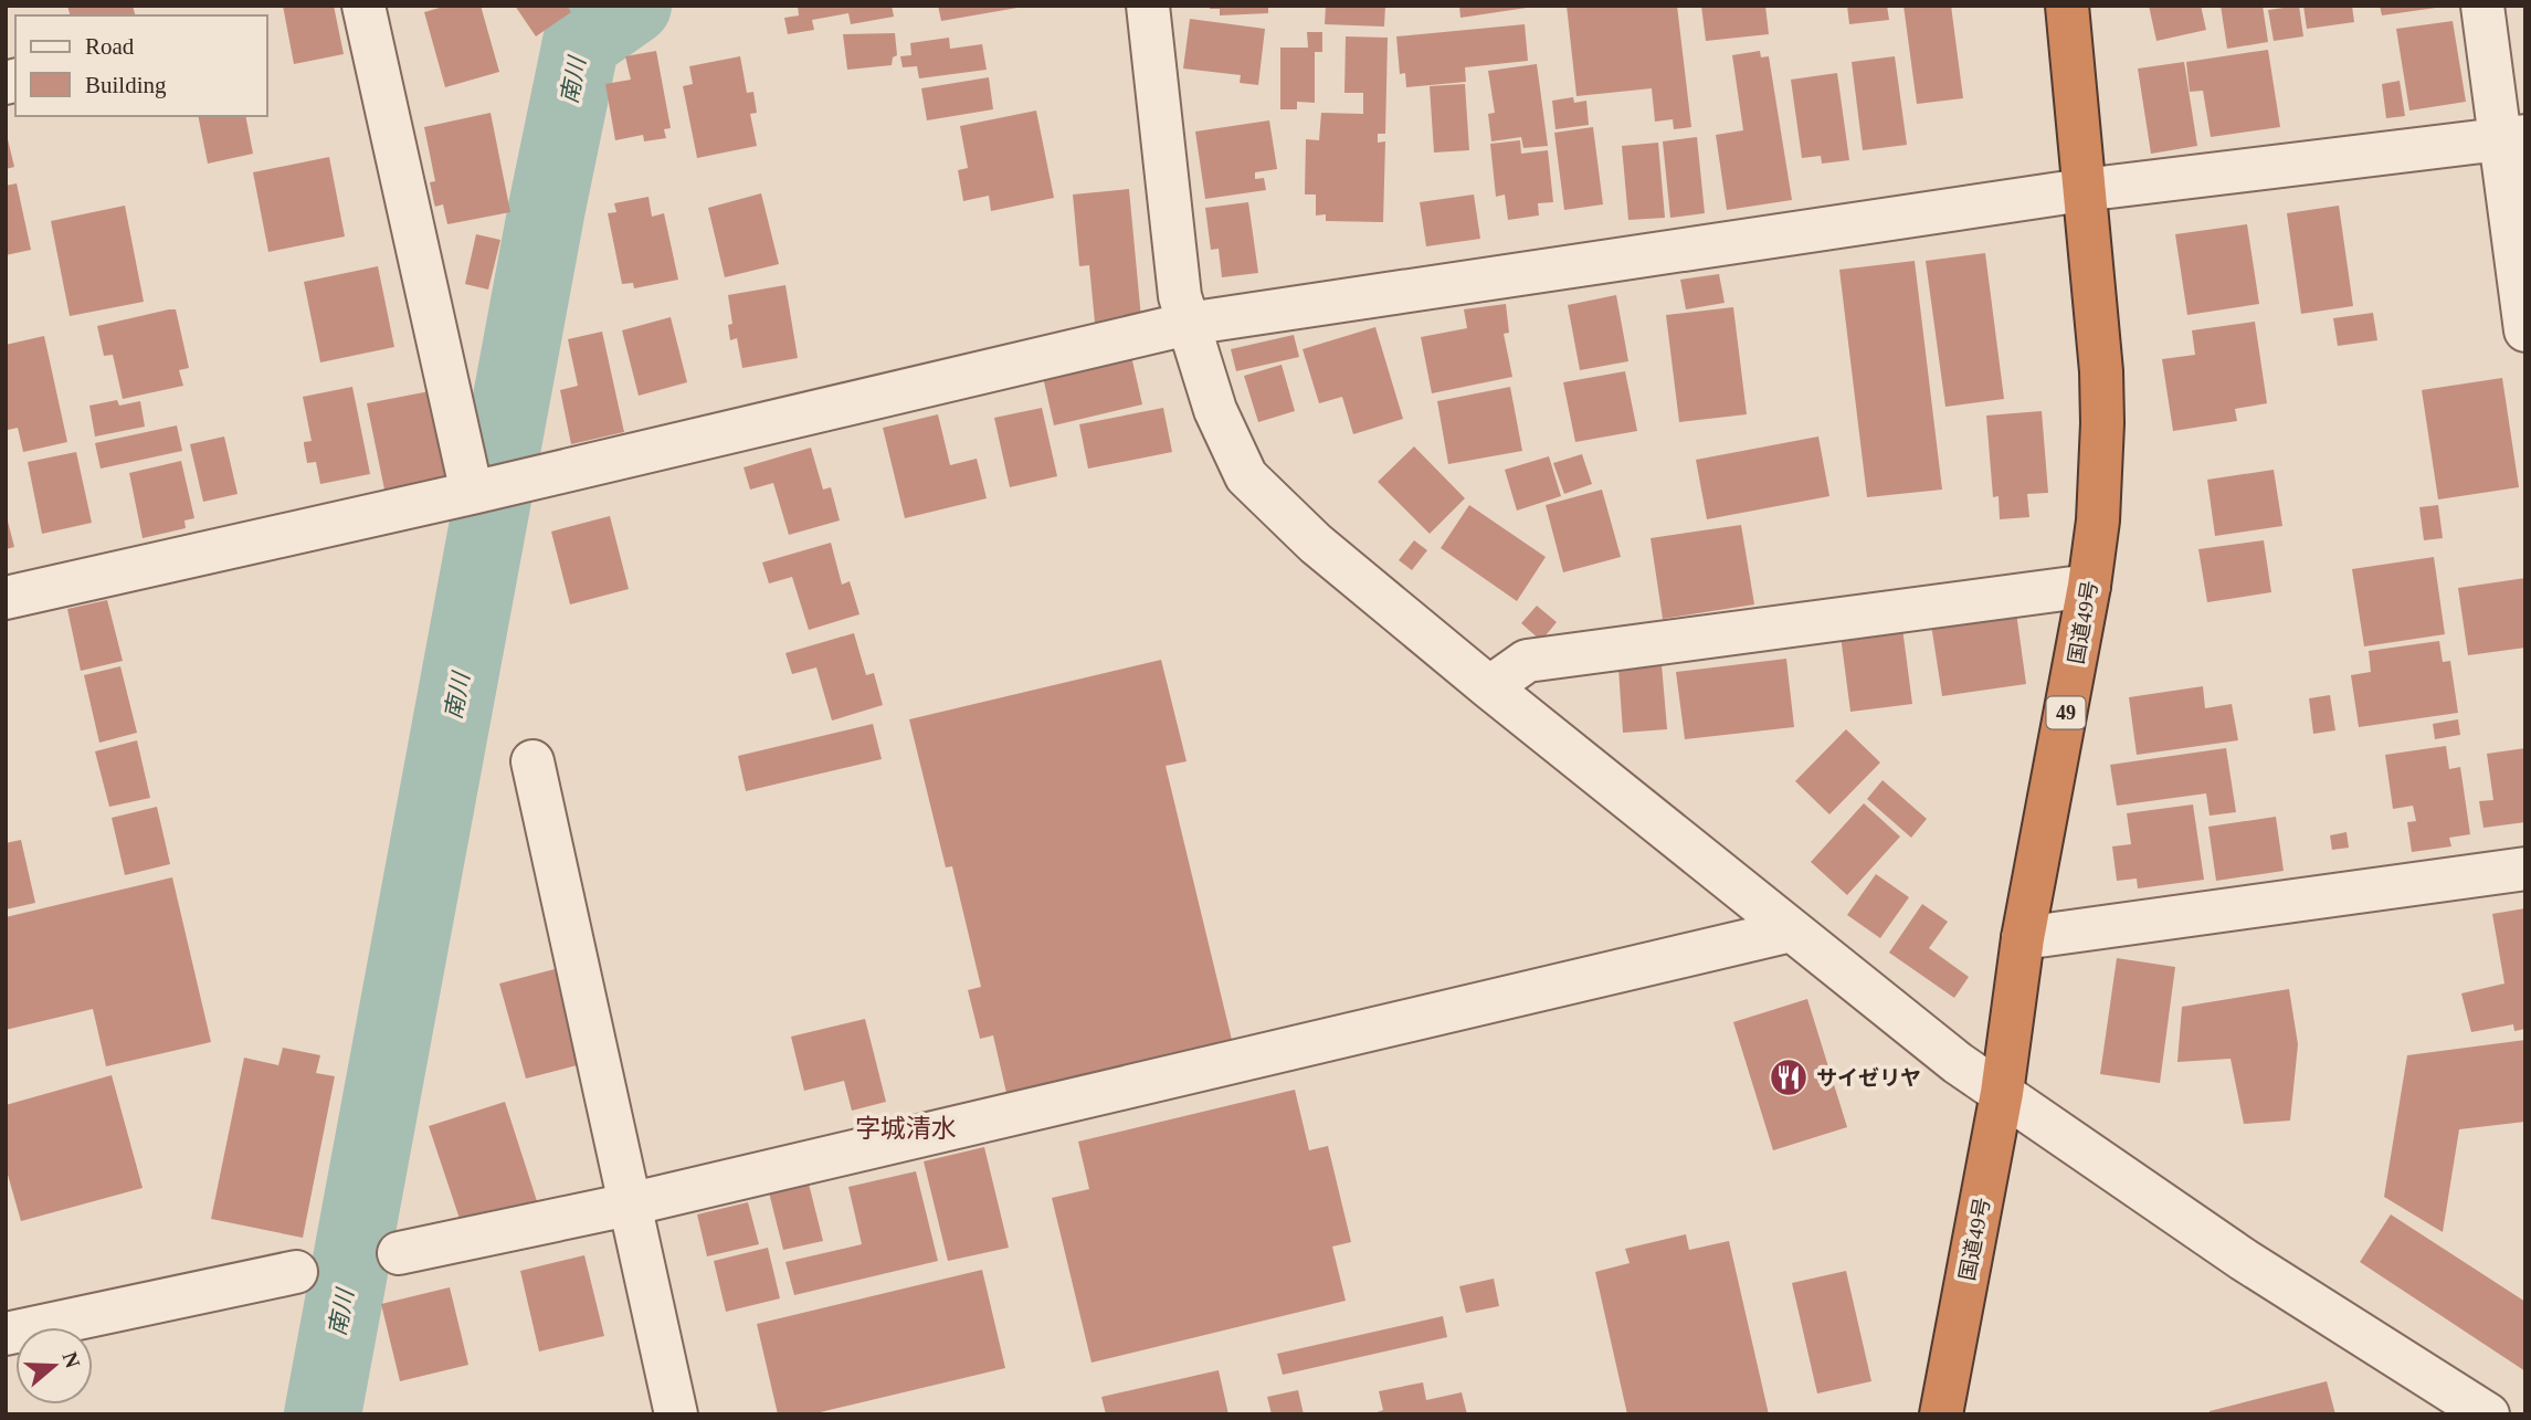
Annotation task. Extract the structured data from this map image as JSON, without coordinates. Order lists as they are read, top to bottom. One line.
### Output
{"streets":{"highway":["国道49号","49"]},"districts":["字城清水"],"water":["南川"],"places":{"restaurant":["サイゼリヤ"]},"legend":["Road","Building"],"north":"right"}
